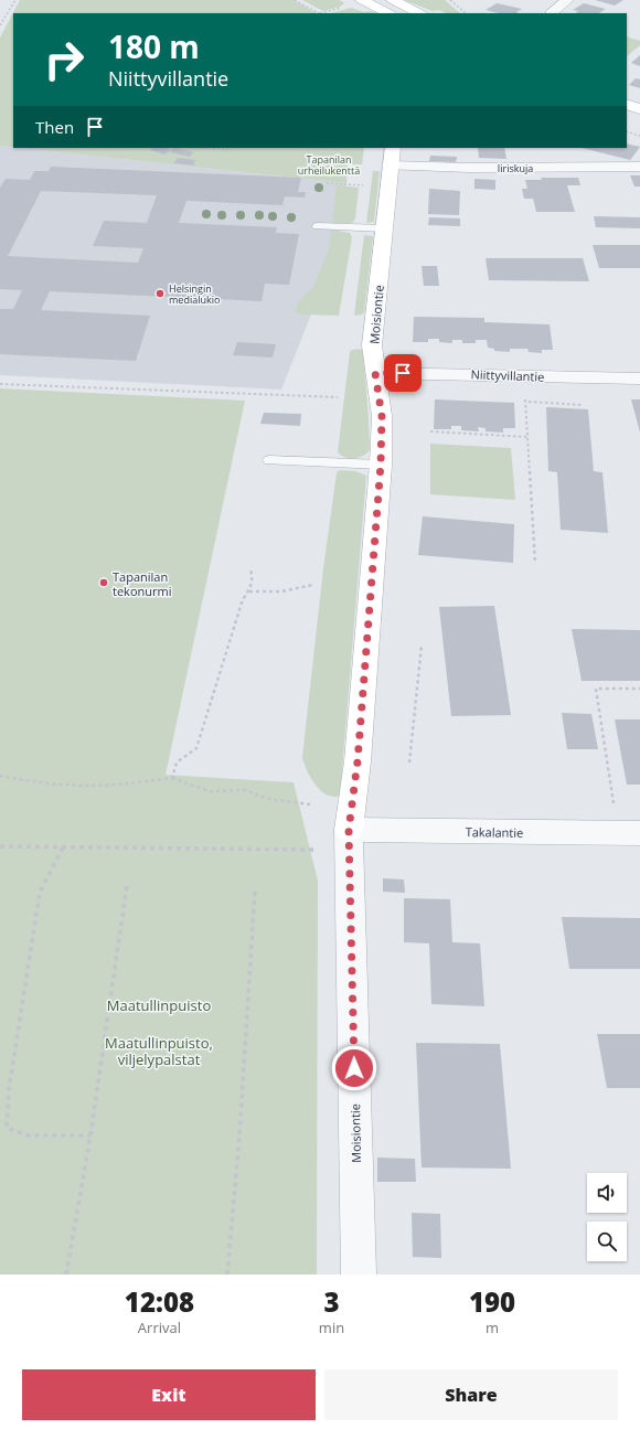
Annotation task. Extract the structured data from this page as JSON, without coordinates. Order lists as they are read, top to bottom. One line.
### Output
{"streets":{"street":["Iiriskuja","Moisiontie","Niittyvillantie","Takalantie"]},"crossings":[["Iiriskuja","Moisiontie"],["Moisiontie","Niittyvillantie"],["Moisiontie","Takalantie"]],"parks":["Tapanilan urheilukenttä","Maatullinpuisto","Maatullinpuisto, viljelypalstat"],"places":["Helsingin medialukio","Tapanilan tekonurmi"],"page":{"turn":["180 m","Niittyvillantie"],"then":"Then","eta":["12:08","Arrival","3","min","190","m"],"buttons":["Exit","Share"]}}
